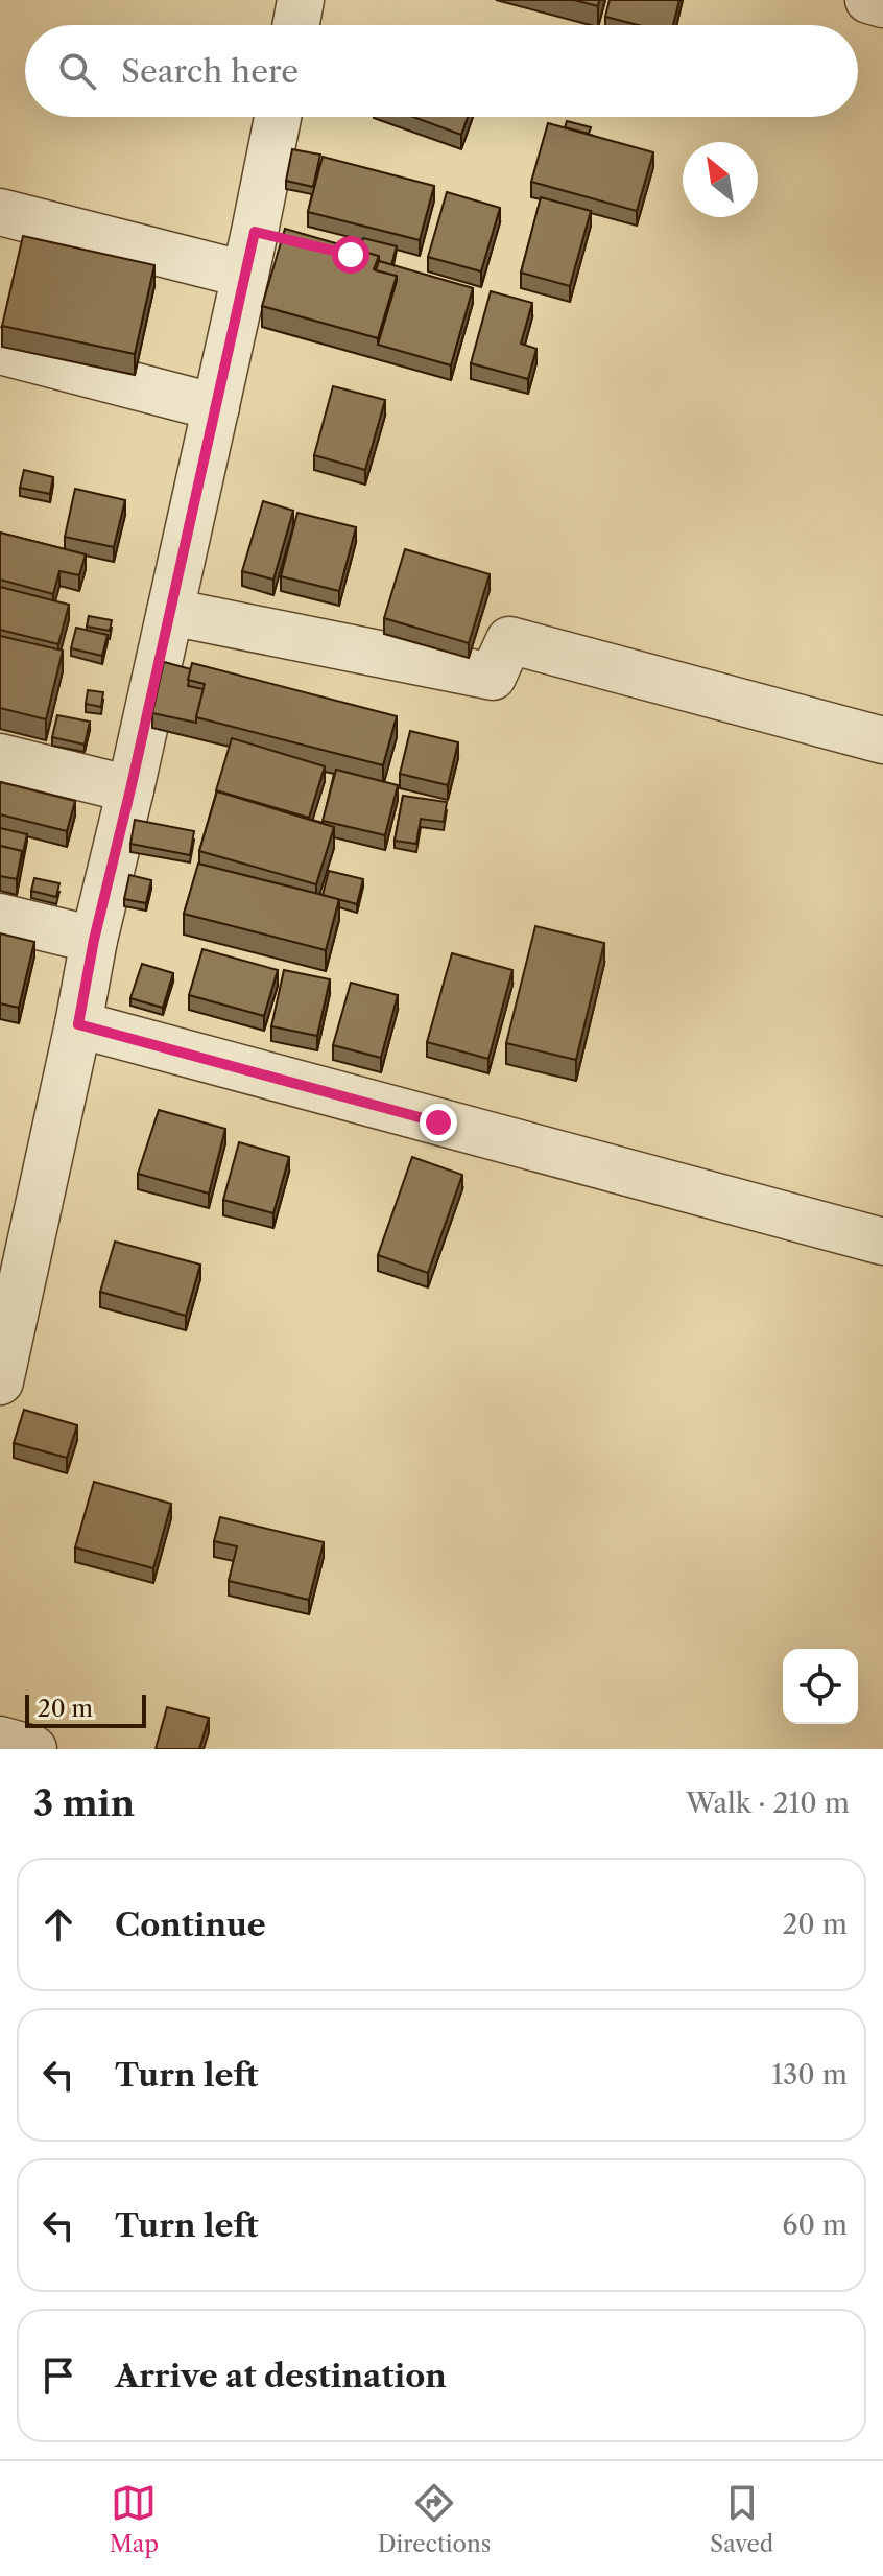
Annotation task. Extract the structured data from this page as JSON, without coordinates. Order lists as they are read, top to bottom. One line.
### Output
{"scale_bar":"20 m","north":"top left","page":{"search":"Search here","scale":"20 m","heading":["3 min","Walk · 210 m"],"list":[["Continue","20 m"],["Turn left","130 m"],["Turn left","60 m"],"Arrive at destination"],"nav":["Map","Directions","Saved"]}}
